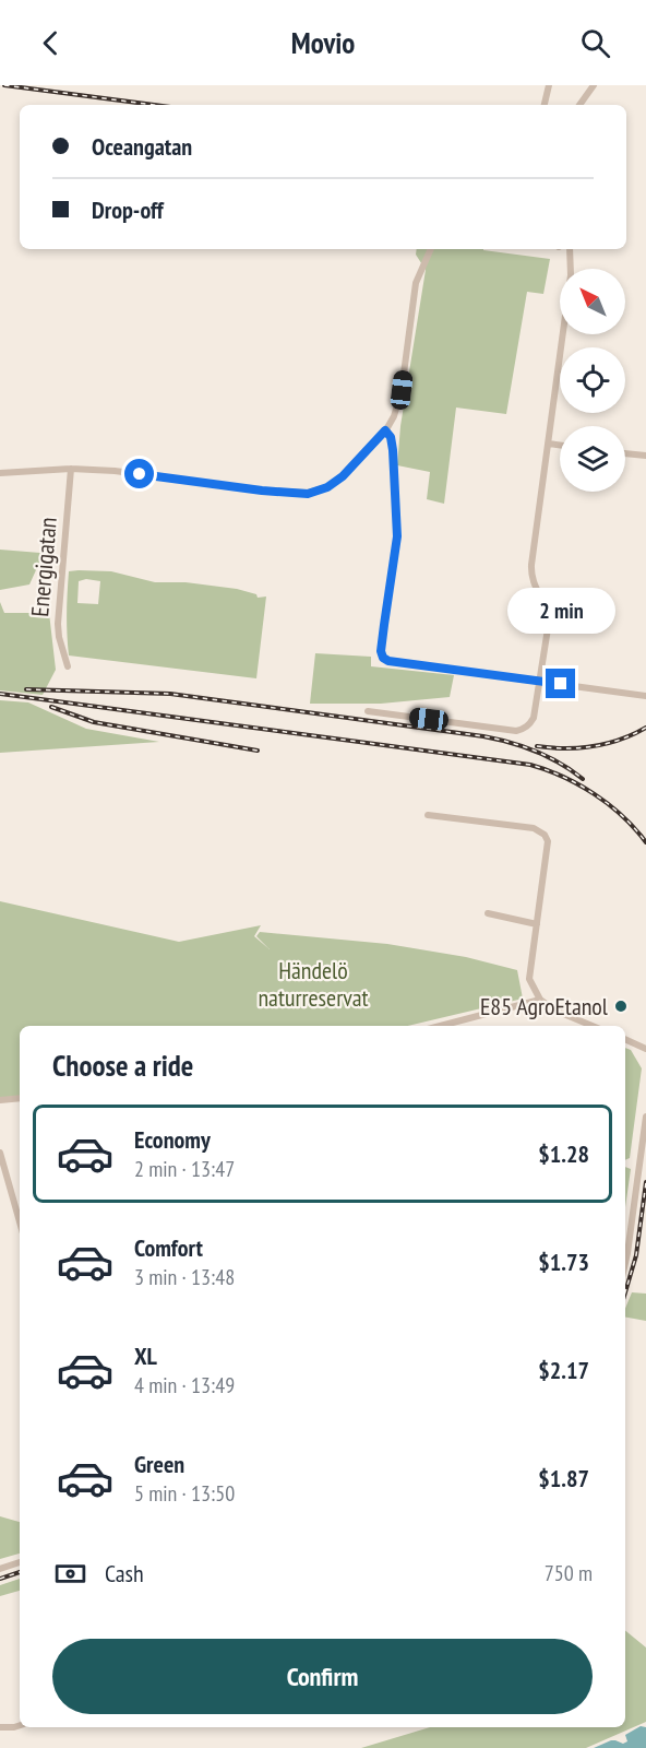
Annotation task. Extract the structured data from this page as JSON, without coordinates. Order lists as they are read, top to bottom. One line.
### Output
{"streets":{"street":["Energigatan"]},"parks":["Händelö naturreservat"],"places":["E85 AgroEtanol"],"north":"top left","page":{"header":"Movio","banner":["Oceangatan","Drop-off"],"bubble":"2 min","heading":"Choose a ride","list":[{"name":"Economy","note":"2 min · 13:47","value":"$1.28"},{"name":"Comfort","note":"3 min · 13:48","value":"$1.73"},{"name":"XL","note":"4 min · 13:49","value":"$2.17"},{"name":"Green","note":"5 min · 13:50","value":"$1.87"}],"pay":["Cash","750 m"],"buttons":"Confirm"}}
